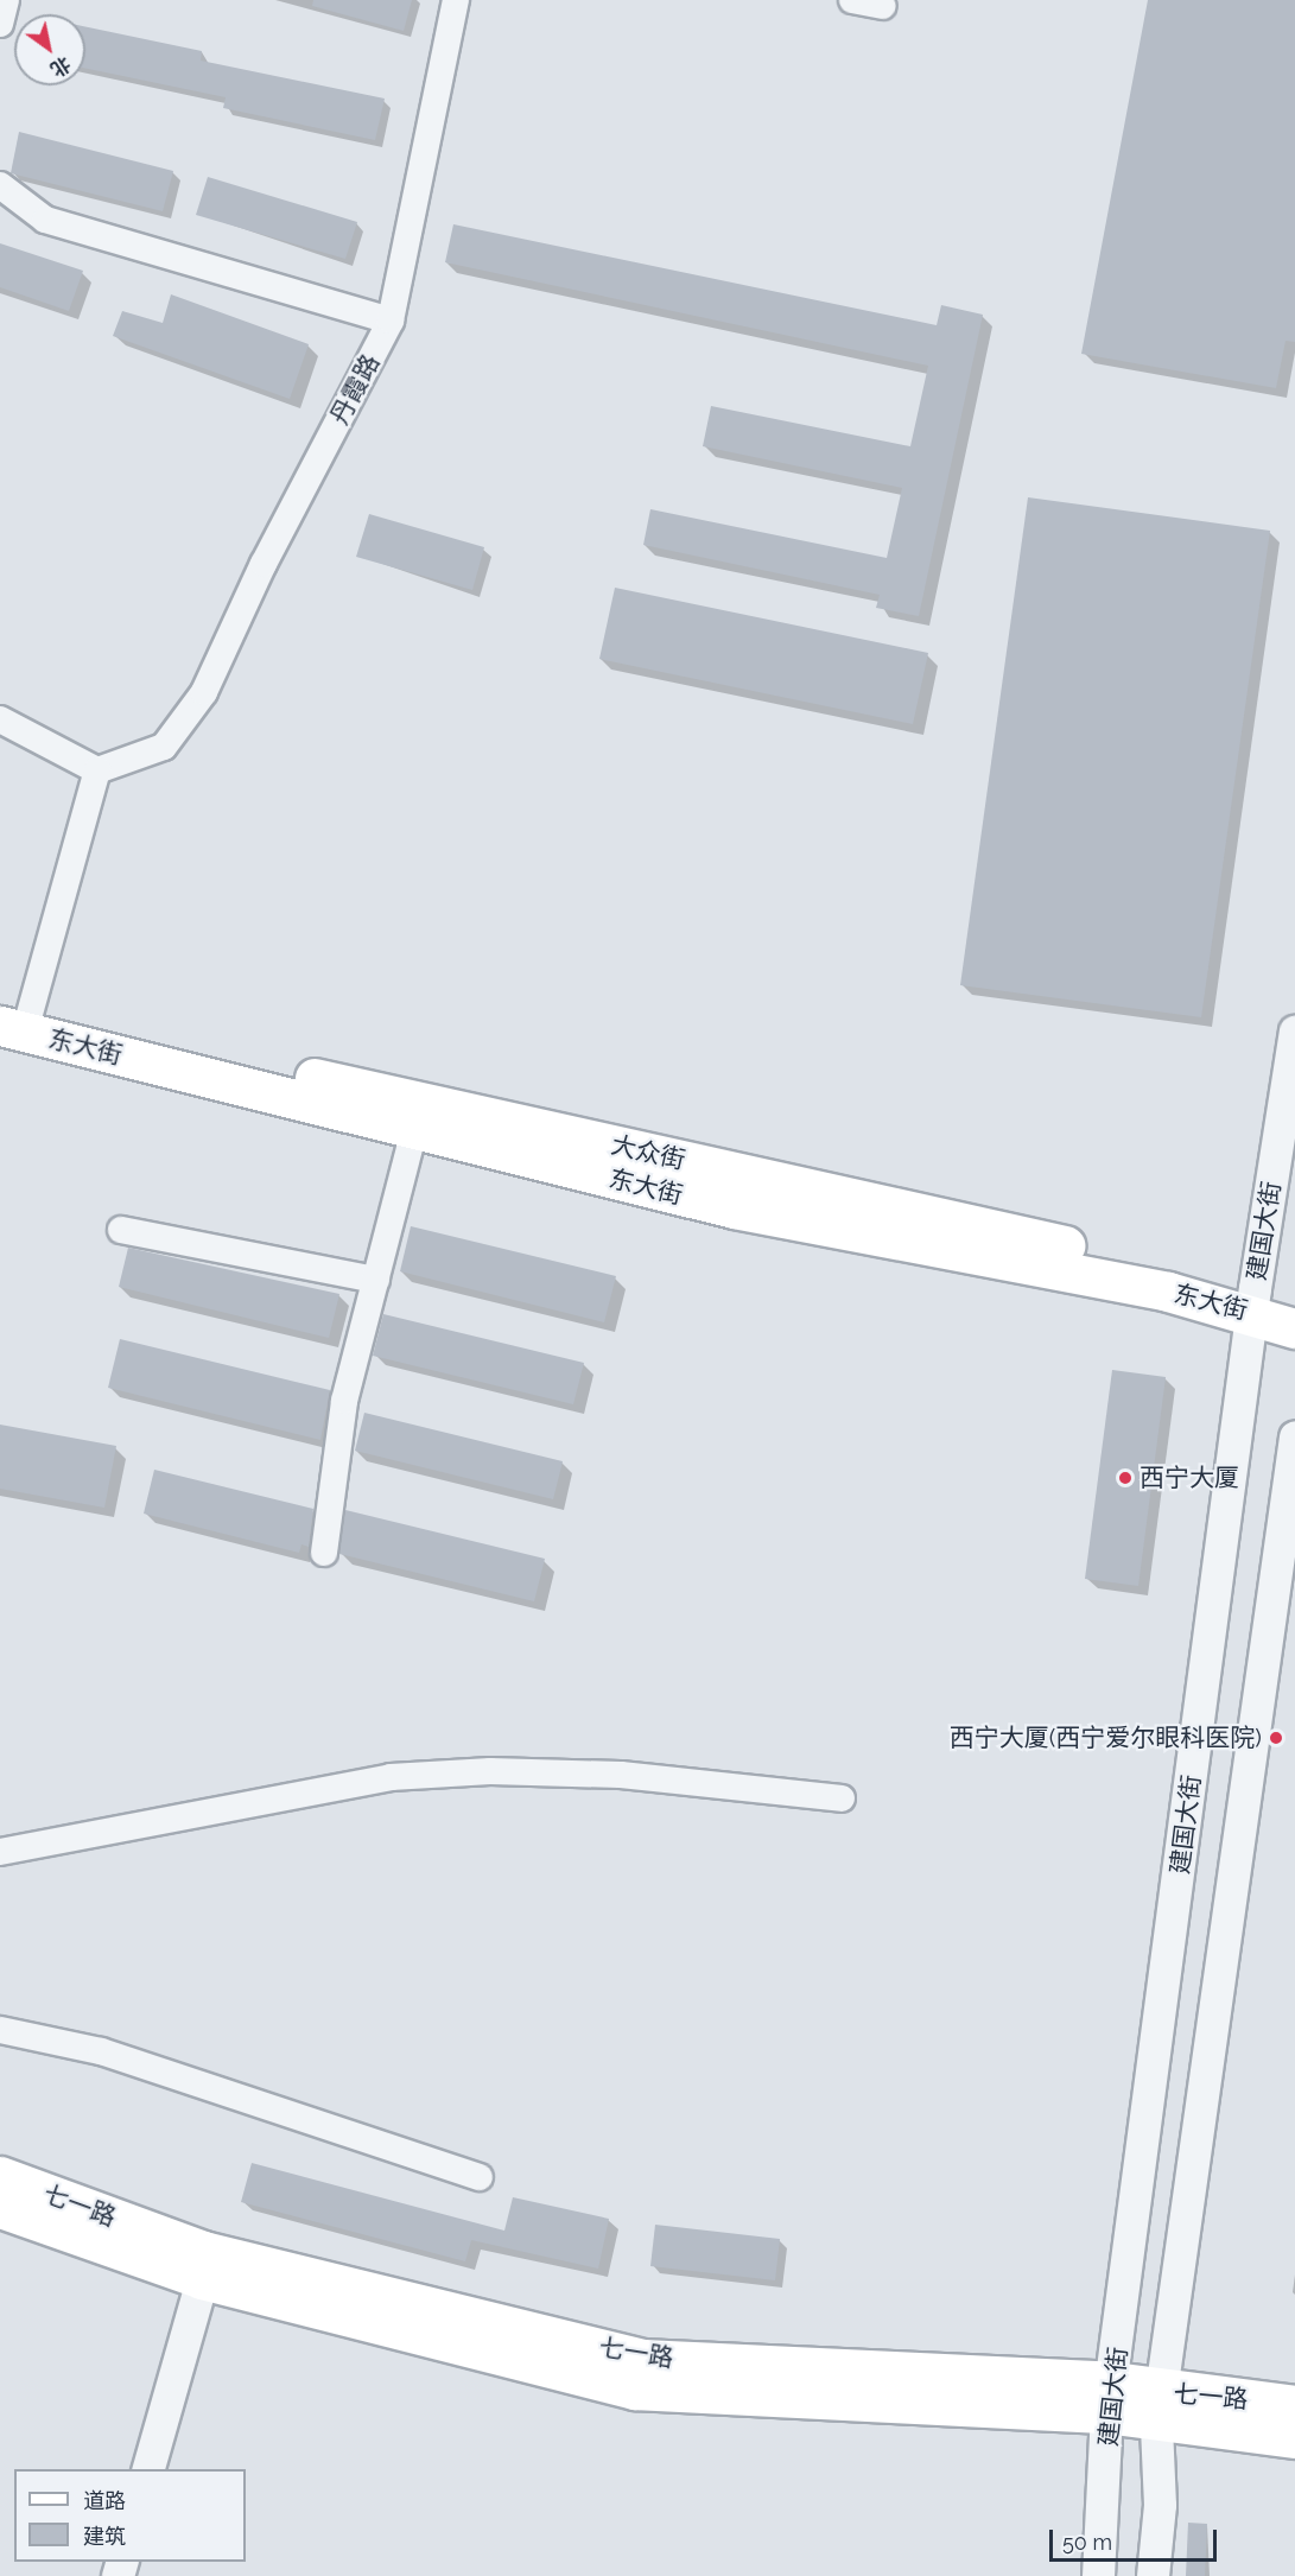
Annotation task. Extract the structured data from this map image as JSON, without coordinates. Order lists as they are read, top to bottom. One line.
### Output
{"streets":{"main road":["东大街","大众街","七一路"],"street":["丹霞路","建国大街"]},"crossings":[["东大街","大众街"],["东大街","建国大街"],["大众街","建国大街"],["建国大街","七一路"]],"places":["西宁大厦","西宁大厦(西宁爱尔眼科医院)"],"legend":["道路","建筑"],"scale_bar":"50 m","north":"bottom right"}
